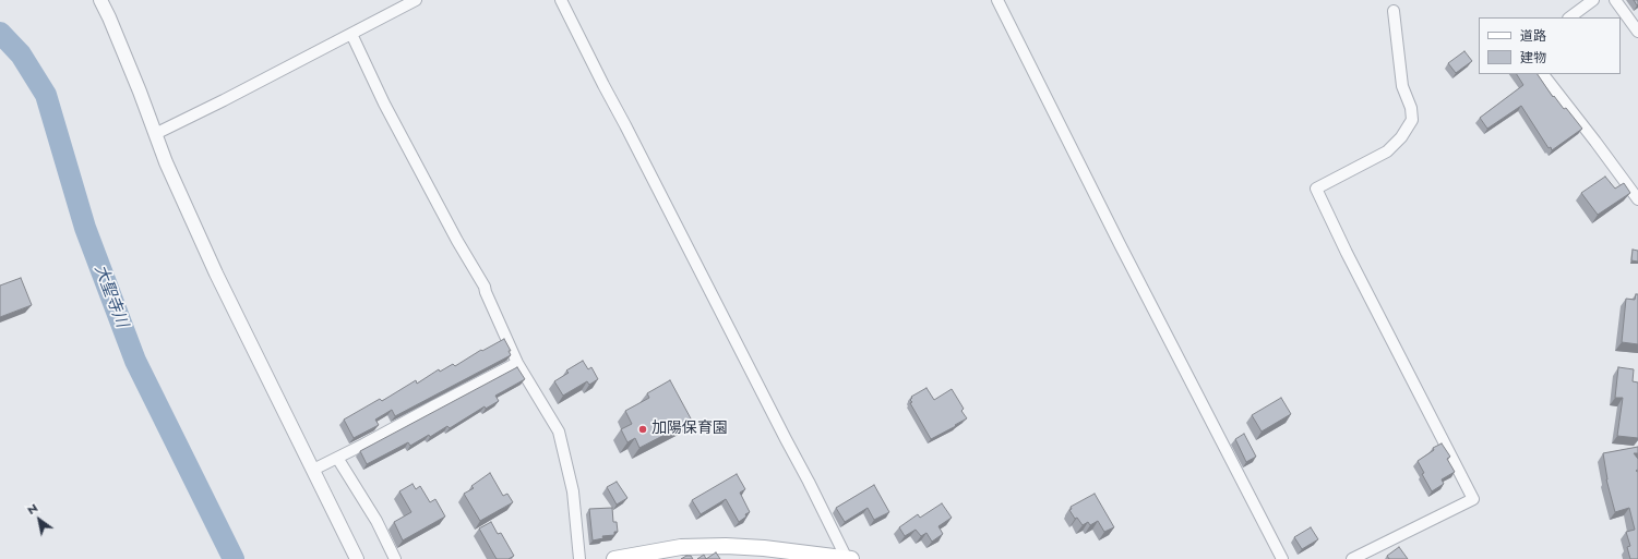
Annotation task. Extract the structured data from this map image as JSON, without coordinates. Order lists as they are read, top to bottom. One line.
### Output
{"water":["大聖寺川"],"places":["加陽保育園"],"legend":["道路","建物"],"north":"top left"}
